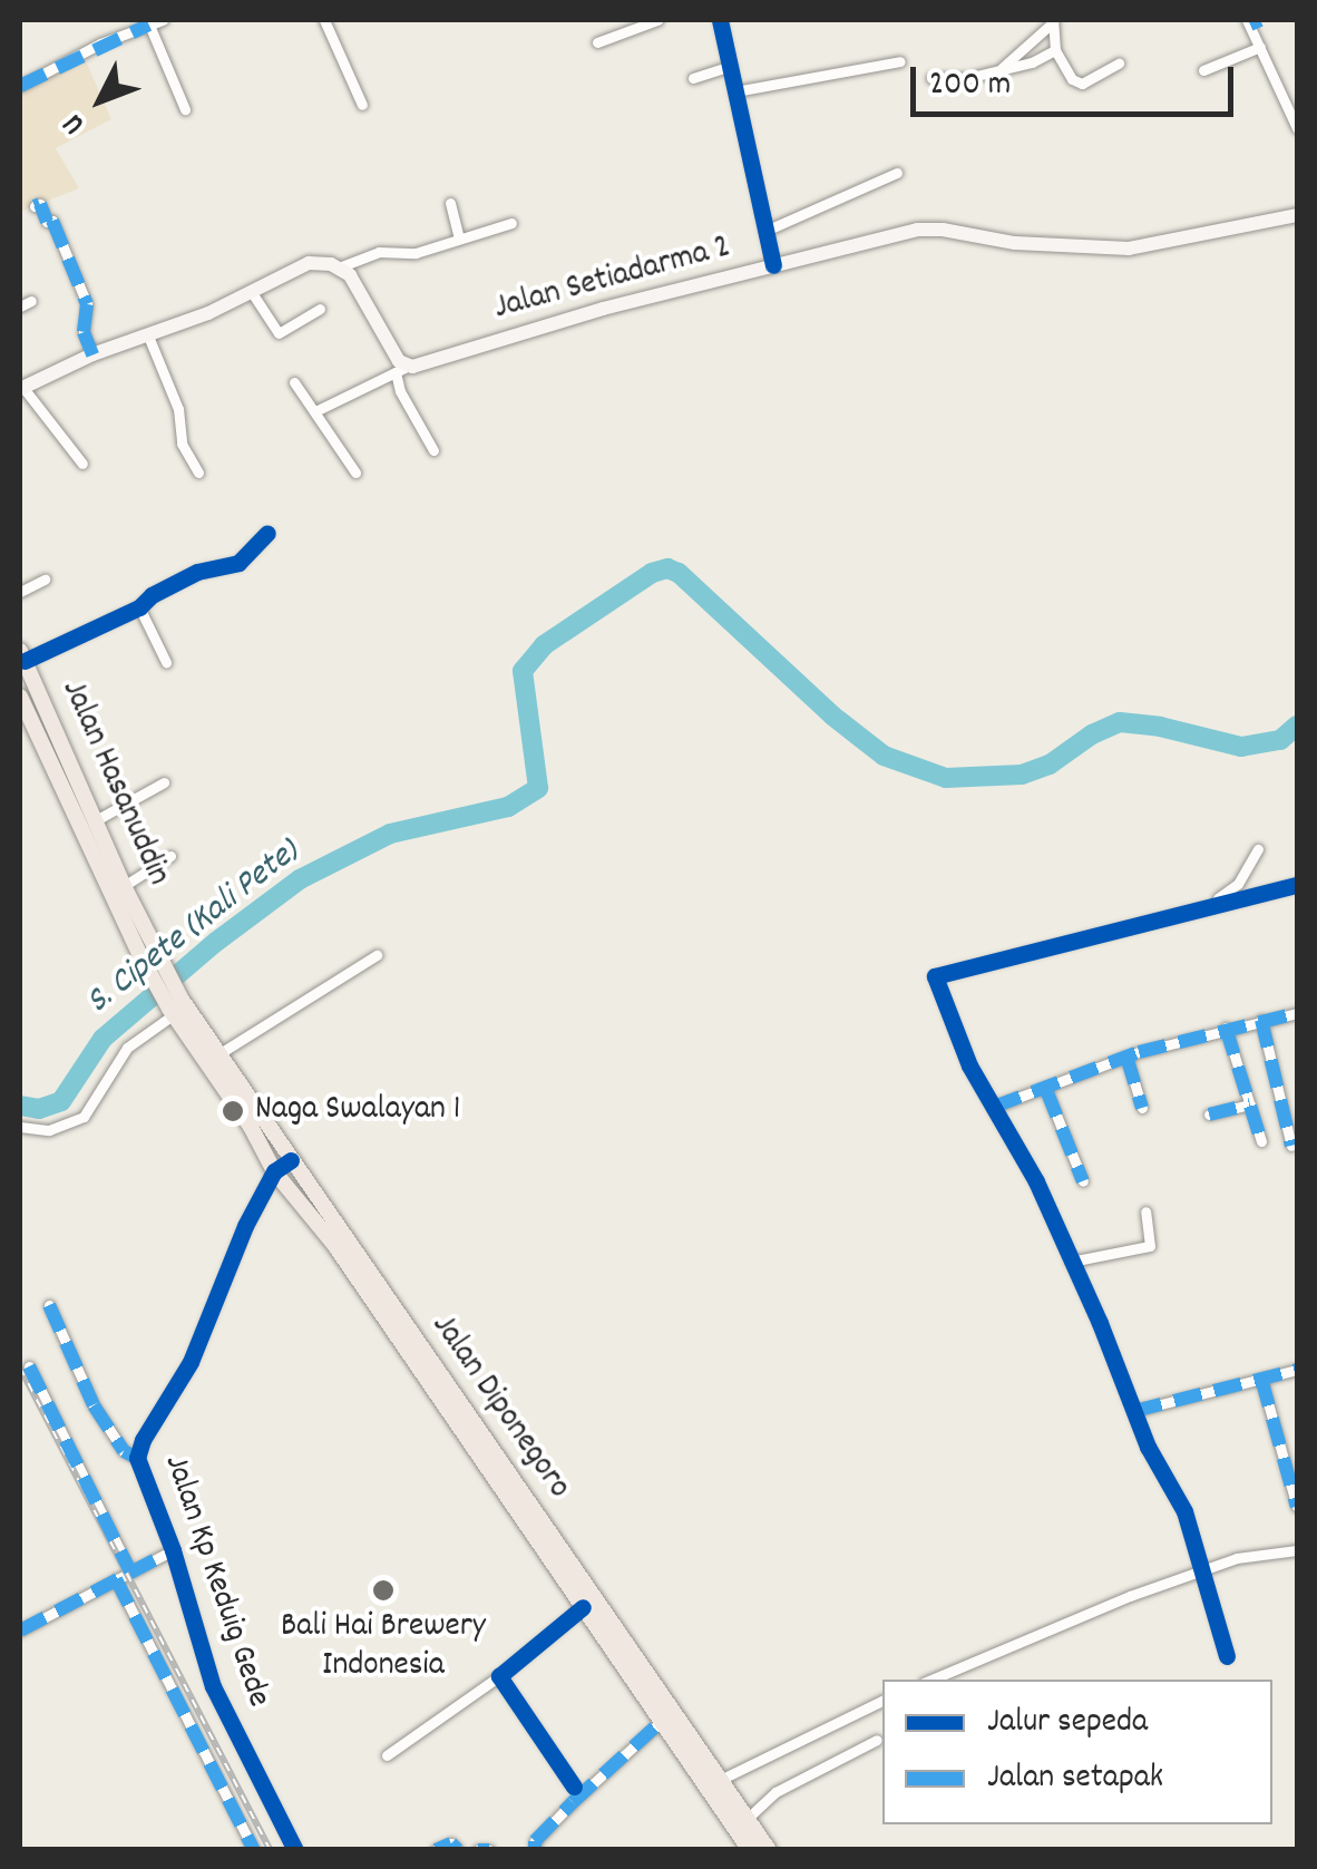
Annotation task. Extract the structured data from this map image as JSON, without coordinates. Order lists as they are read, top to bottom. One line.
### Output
{"streets":{"highway":["Jalan Hasanuddin","Jalan Diponegoro"],"main road":["Jalan Setiadarma 2"],"street":["Jalan Kp Keduig Gede"]},"crossings":[["Jalan Hasanuddin","Jalan Diponegoro"],["Jalan Diponegoro","Jalan Kp Keduig Gede"]],"water":["S. Cipete (Kali Pete)"],"places":["Naga Swalayan 1","Bali Hai Brewery Indonesia"],"legend":["Jalur sepeda","Jalan setapak"],"scale_bar":"200 m","north":"bottom left"}
